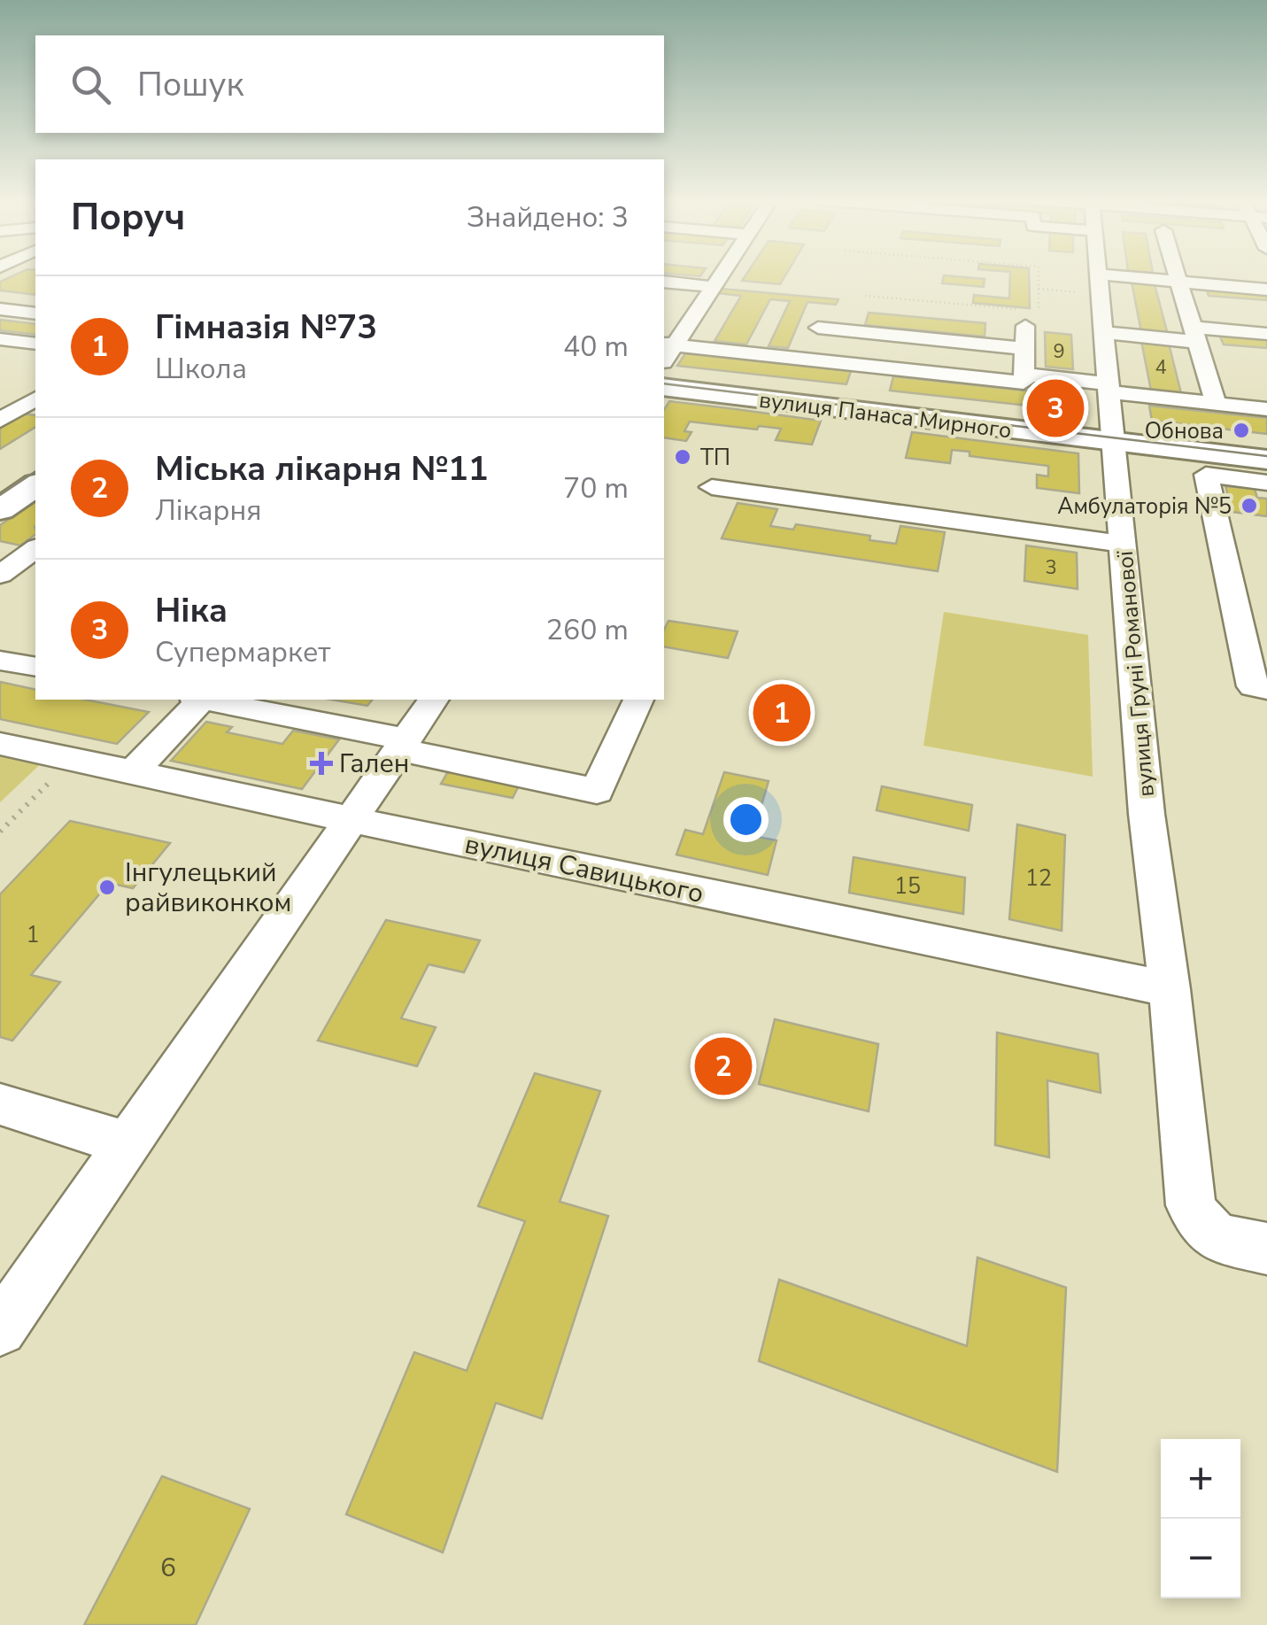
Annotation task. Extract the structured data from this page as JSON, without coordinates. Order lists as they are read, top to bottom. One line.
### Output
{"streets":{"main road":["вулиця Панаса Мирного"],"street":["вулиця Груні Романової","вулиця Савицького"]},"crossings":[["вулиця Панаса Мирного","вулиця Груні Романової"],["вулиця Груні Романової","вулиця Савицького"]],"places":{"other":["Обнова","ТП","Амбулаторія №5","Інгулецький райвиконком"],"health":["Гален"]},"house_numbers":["9","4","3","12","15","1","6"],"page":{"search":"Пошук","heading":["Поруч","Знайдено: 3"],"list":[{"mark":"1","name":"Гімназія №73","note":"Школа","value":"40 m"},{"mark":"2","name":"Міська лікарня №11","note":"Лікарня","value":"70 m"},{"mark":"3","name":"Ніка","note":"Супермаркет","value":"260 m"}],"pins":["3","1","2"],"map_buttons":["+","−"]}}
